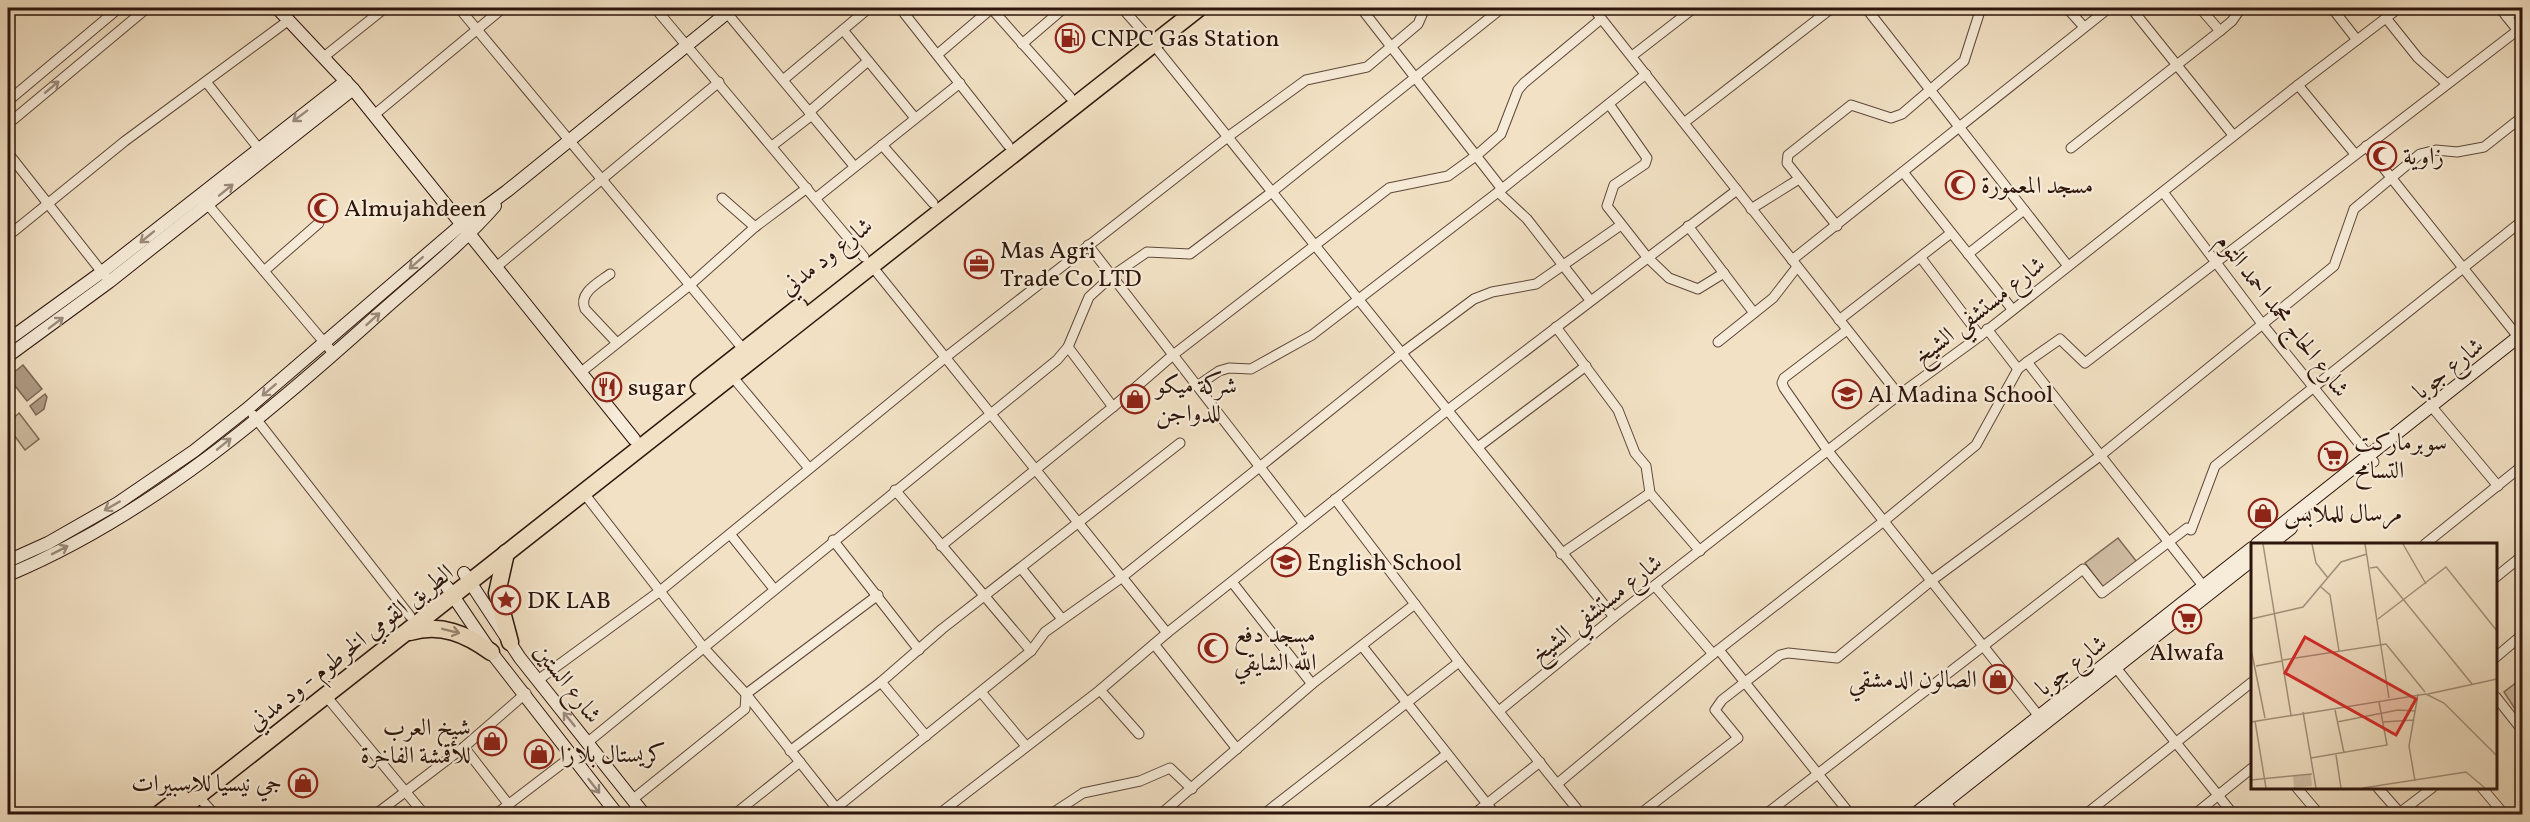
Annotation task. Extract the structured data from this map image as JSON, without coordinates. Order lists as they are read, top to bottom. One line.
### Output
{"streets":{"highway":["شارع ود مدني","الطريق القومي الخرطوم - ود مدني"],"street":["شارع مستشفي الشيخ","شارع الحاج محمد احمد التوم","شارع جوبا","شارع الستين"]},"crossings":[["شارع ود مدني","الطريق القومي الخرطوم - ود مدني"],["شارع مستشفي الشيخ","شارع الحاج محمد احمد التوم"],["شارع الحاج محمد احمد التوم","شارع جوبا"],["الطريق القومي الخرطوم - ود مدني","شارع الستين"]],"places":{"fuel station":["CNPC Gas Station"],"mosque":["زاوية","مسجد المعمورة","Almujahdeen","مسجد دفع الله الشايقي"],"office":["Mas Agri Trade Co LTD"],"restaurant":["sugar"],"school or university":["Al Madina School","English School"],"shop":["شركة ميكو للدواجن","مرسال للملابس","الصالون الدمشقي","شيخ العرب للأقمشة الفاخرة","كريستال بلازا","جي نيسيا للاسبيرات"],"supermarket":["سوبرماركت التسامح","Alwafa"],"place":["DK LAB"]}}
